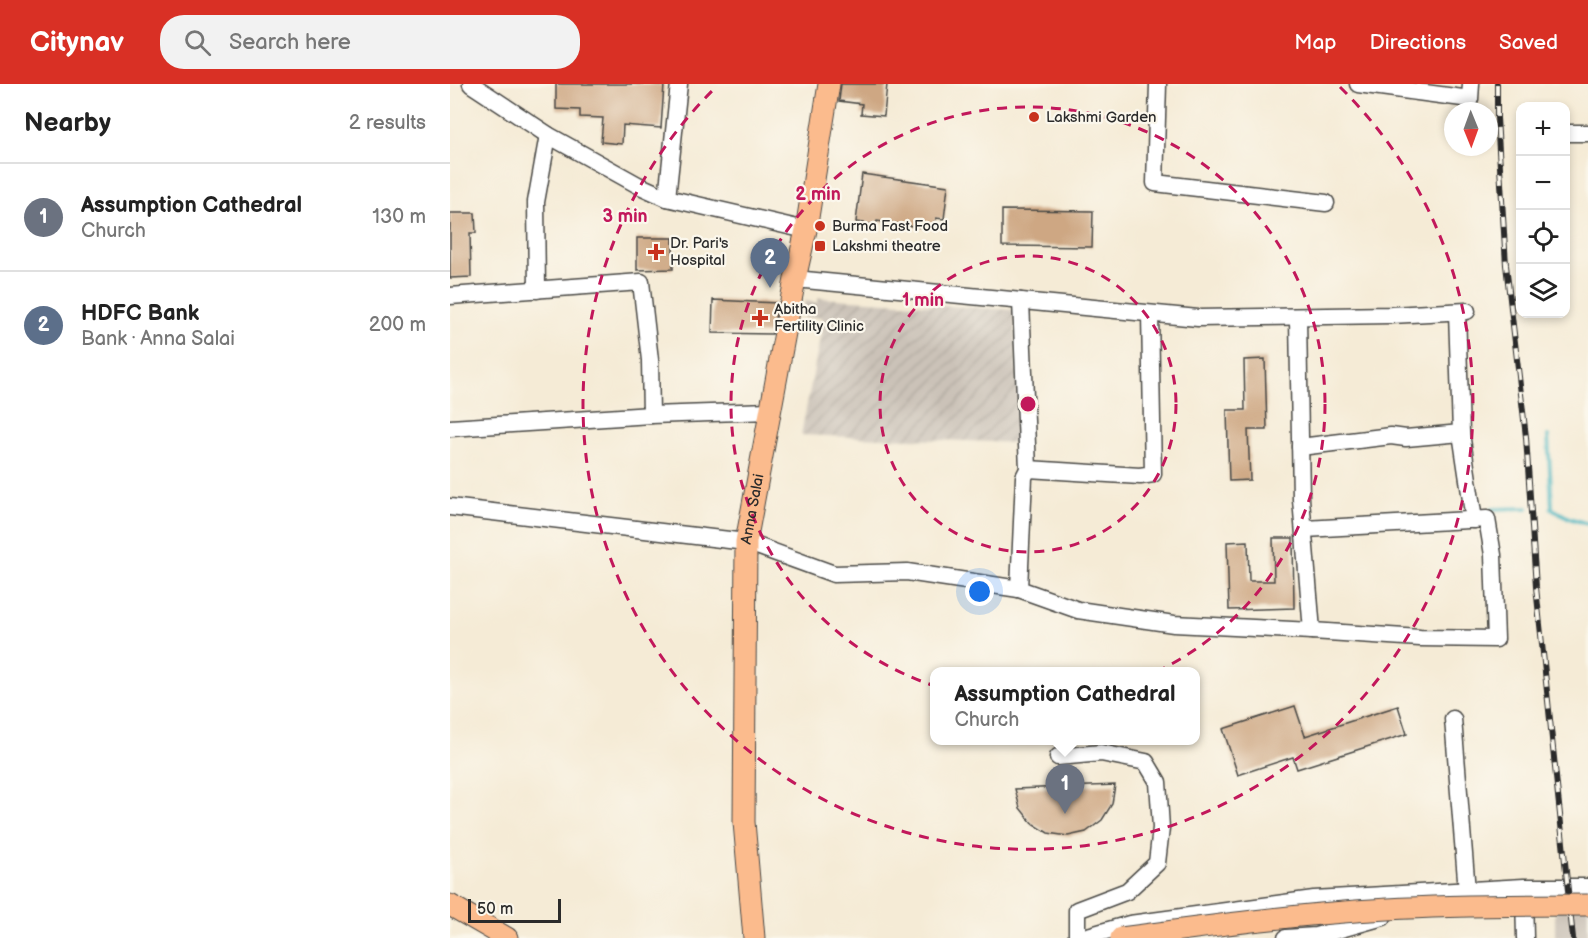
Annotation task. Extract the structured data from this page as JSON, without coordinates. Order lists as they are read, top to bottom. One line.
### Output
{"streets":{"main road":["Anna Salai"]},"places":{"other":["Lakshmi Garden","Burma Fast Food"],"transit":["Lakshmi theatre"],"health":["Dr. Pari's Hospital","Abitha Fertility Clinic"]},"scale_bar":"50 m","north":"bottom","page":{"header":"Citynav","search":"Search here","nav":["Map","Directions","Saved"],"heading":["Nearby","2 results"],"map_buttons":["+","−"],"list":[{"mark":"1","name":"Assumption Cathedral","note":"Church","value":"130 m"},{"mark":"2","name":"HDFC Bank","note":"Bank · Anna Salai","value":"200 m"}],"pins":["2","1"],"popup":["Assumption Cathedral","Church"],"scale":"50 m"},"rings":["2 min","3 min","1 min"]}
